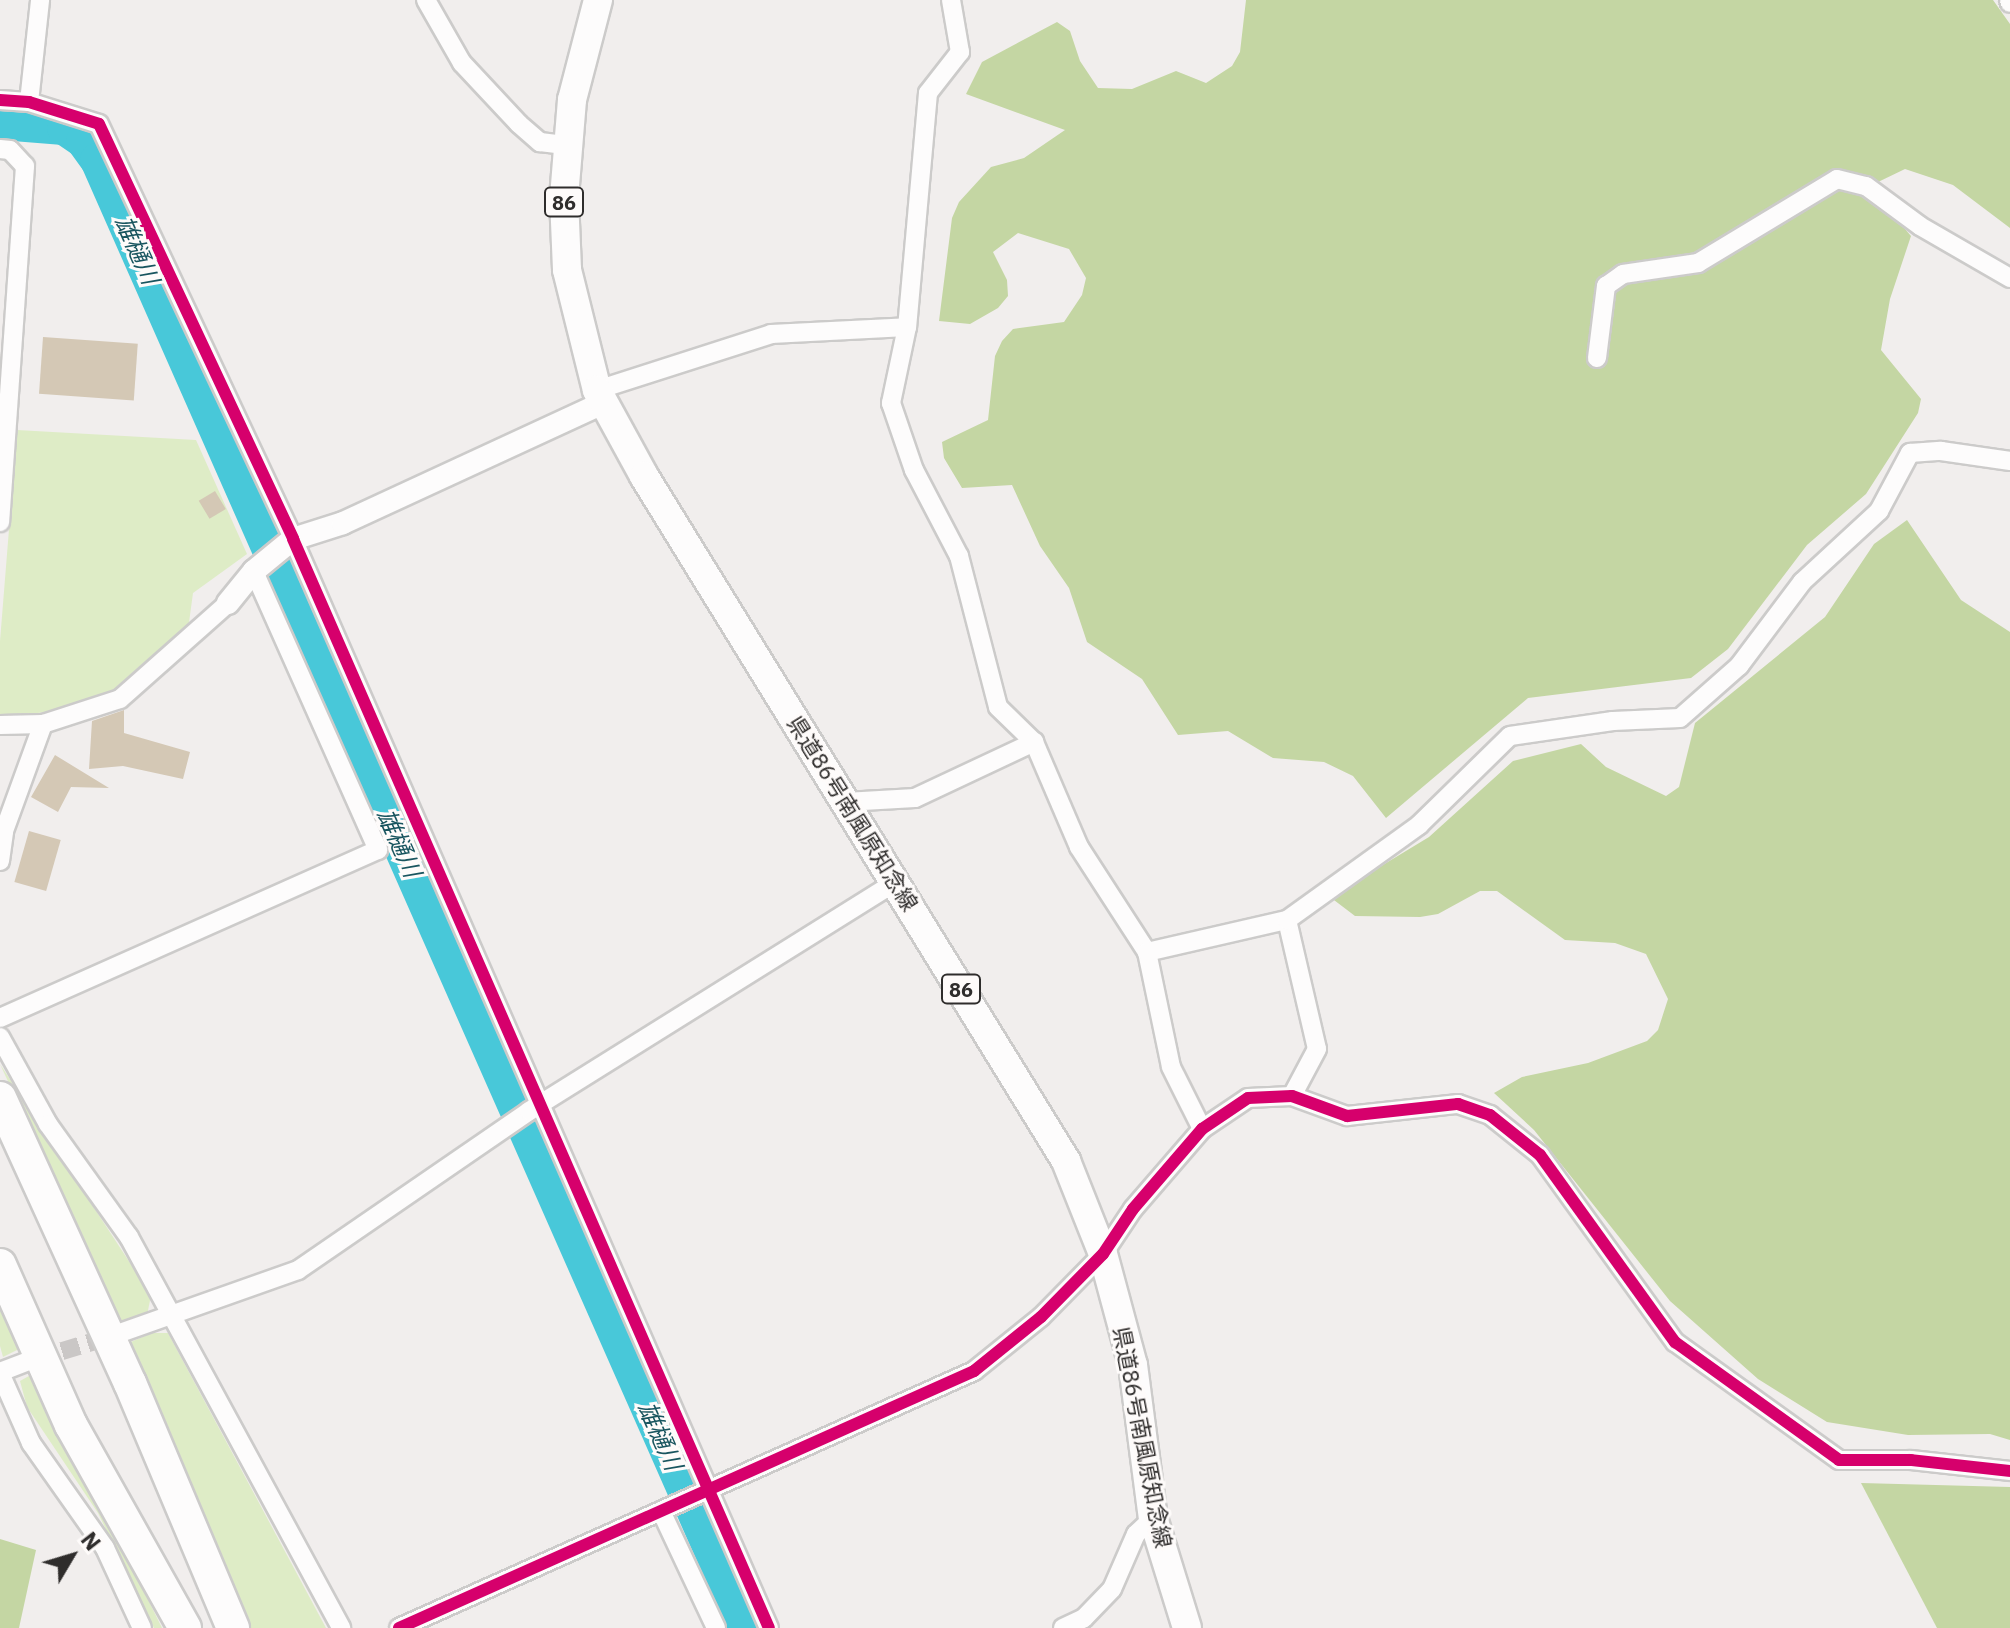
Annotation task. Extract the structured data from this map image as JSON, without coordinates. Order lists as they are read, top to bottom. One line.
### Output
{"streets":{"main road":["86","県道86号南風原知念線"]},"water":["雄樋川"],"north":"top right"}
